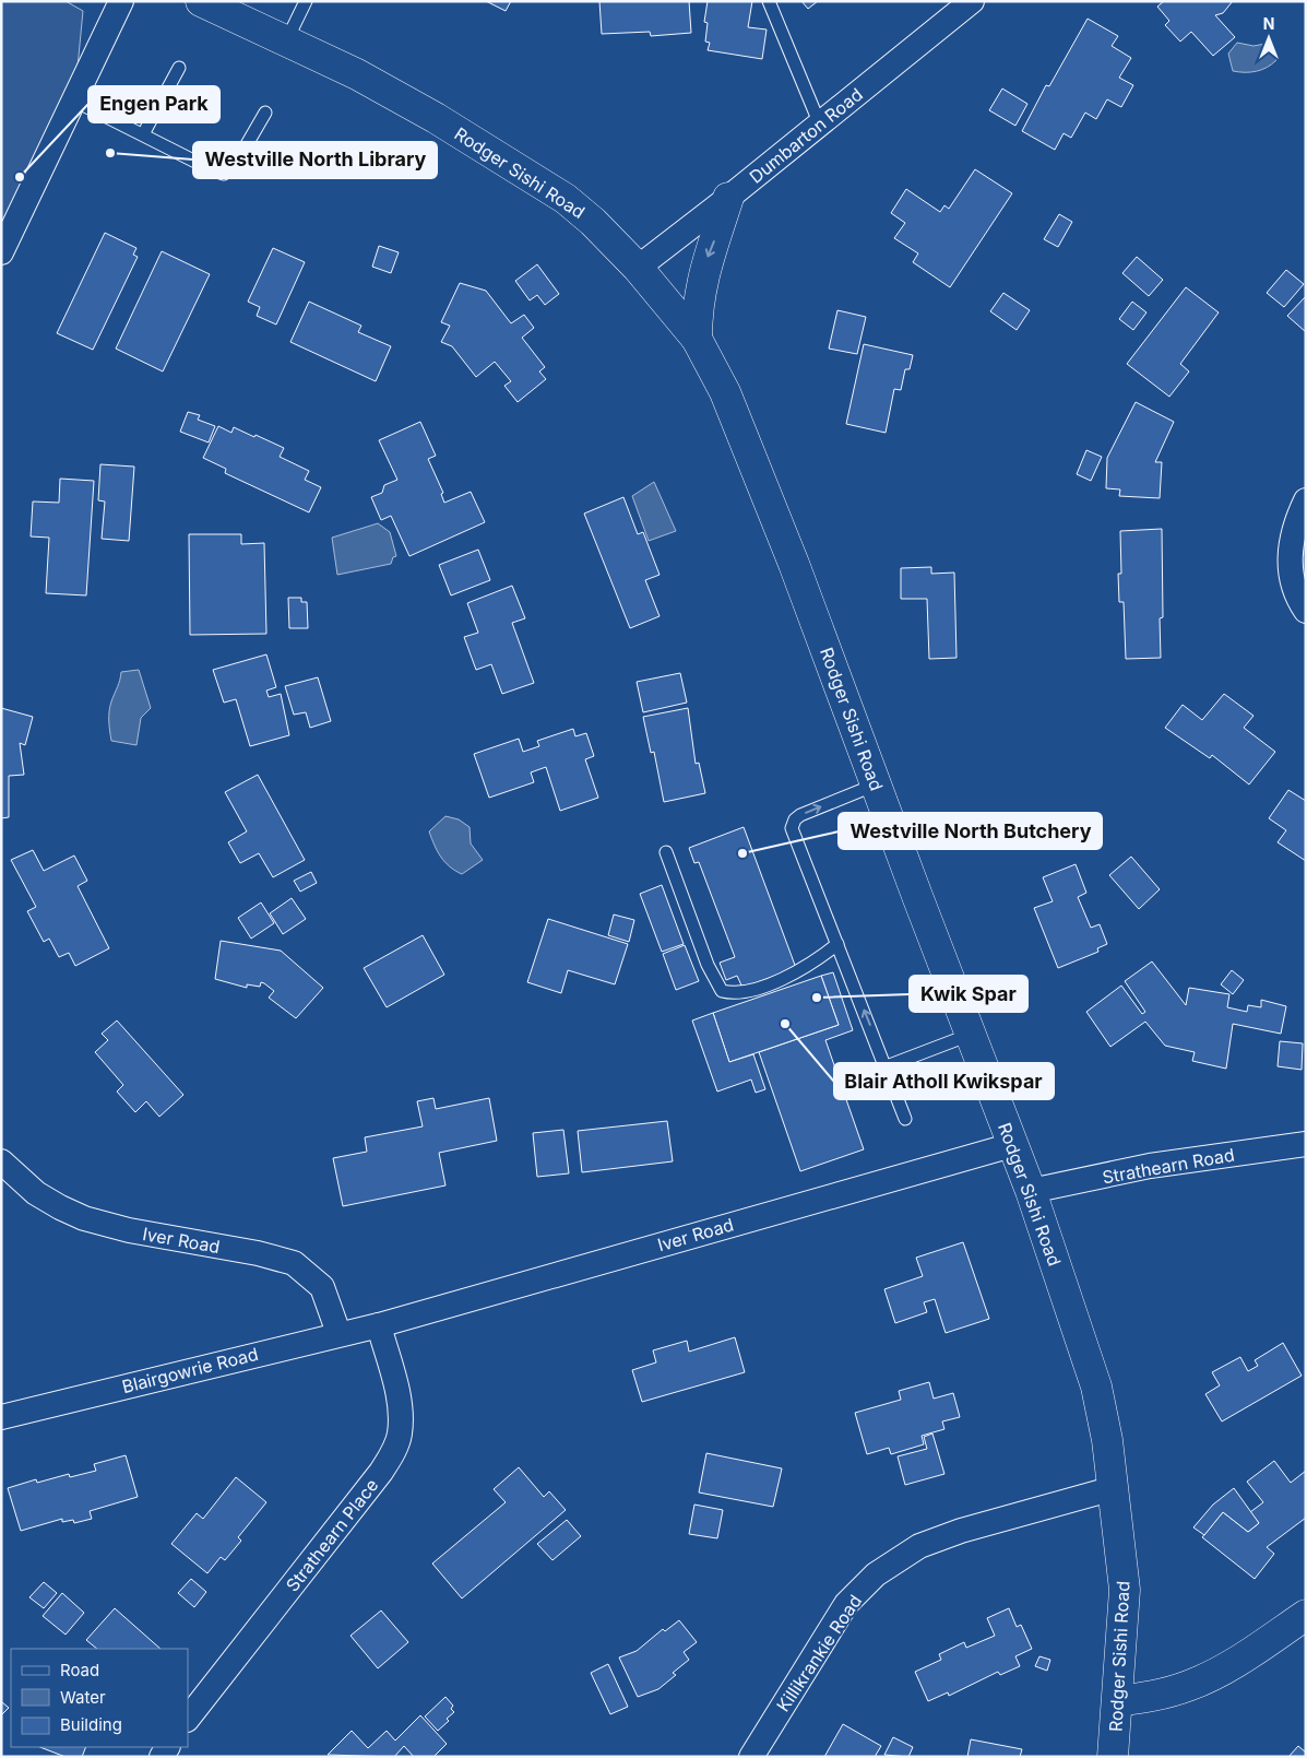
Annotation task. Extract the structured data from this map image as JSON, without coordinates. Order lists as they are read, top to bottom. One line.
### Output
{"streets":{"main road":["Rodger Sishi Road"],"street":["Dumbarton Road","Strathearn Road","Iver Road","Blairgowrie Road","Strathearn Place","Killikrankie Road"]},"crossings":[["Dumbarton Road","Rodger Sishi Road"],["Rodger Sishi Road","Strathearn Road"],["Rodger Sishi Road","Iver Road"],["Rodger Sishi Road","Killikrankie Road"],["Iver Road","Blairgowrie Road"],["Iver Road","Strathearn Place"],["Blairgowrie Road","Strathearn Place"]],"places":["Westville North Library","Engen Park","Westville North Butchery","Kwik Spar","Blair Atholl Kwikspar"],"legend":["Road","Water","Building"],"north":"top"}
